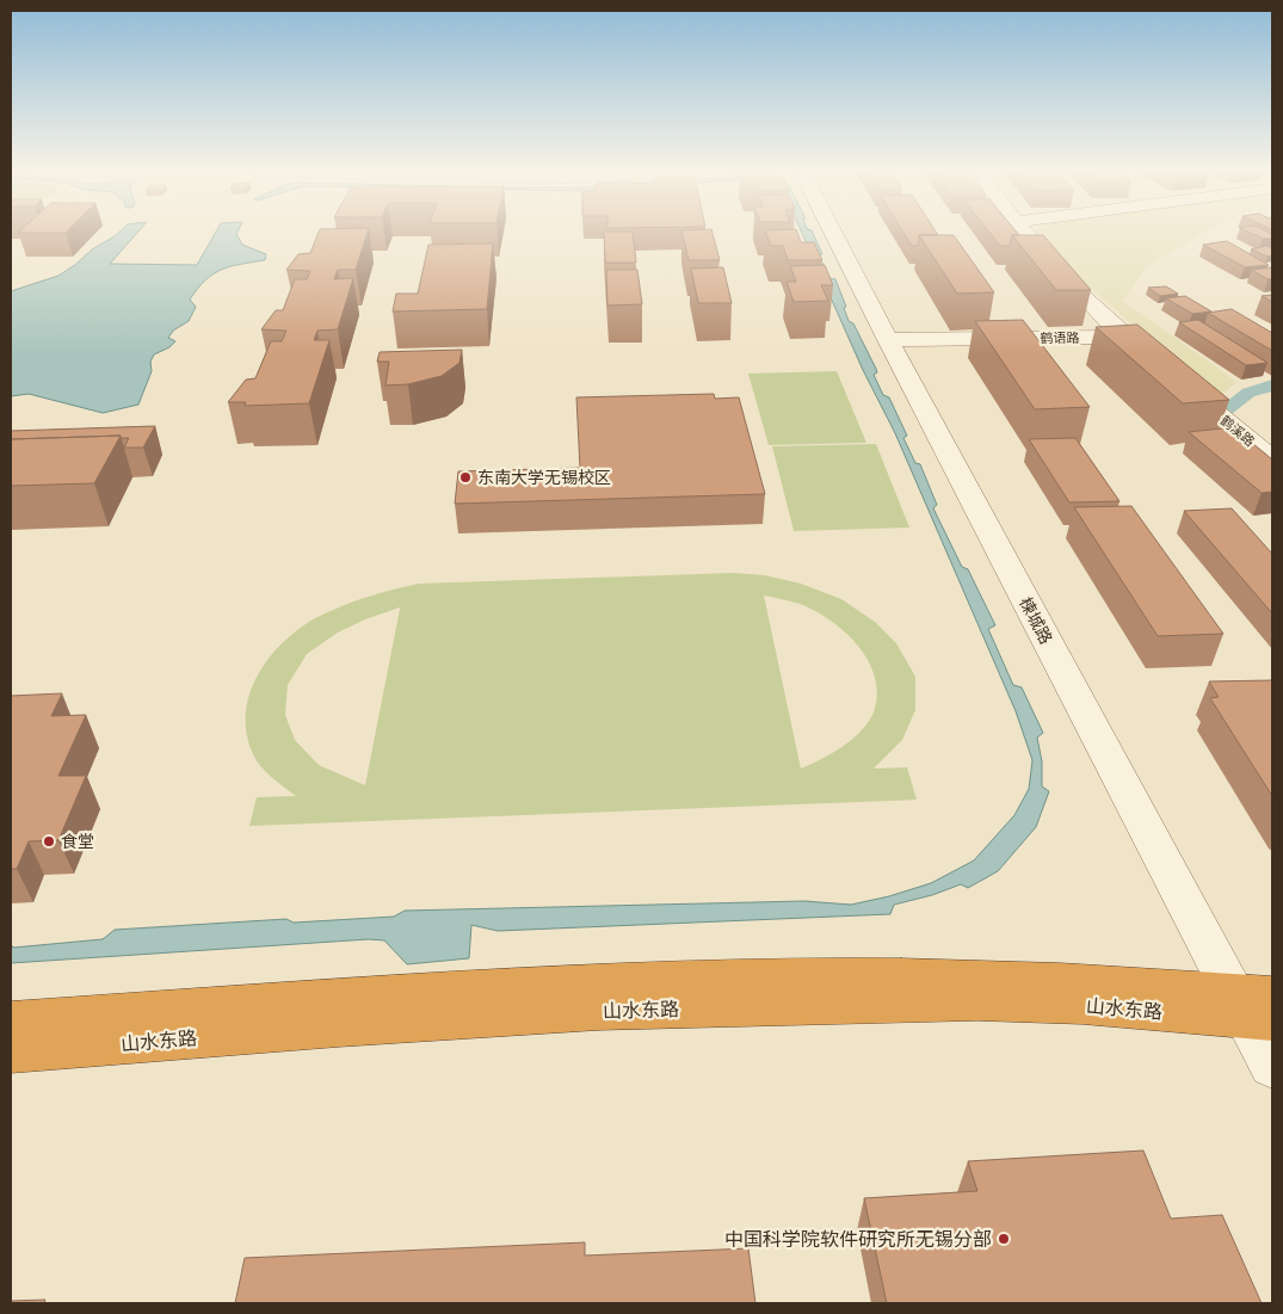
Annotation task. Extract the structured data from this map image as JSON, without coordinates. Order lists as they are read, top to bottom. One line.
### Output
{"streets":{"highway":["山水东路"],"street":["鹤语路","鹤溪路","楝城路"]},"crossings":[["鹤语路","楝城路"],["楝城路","山水东路"]],"places":["东南大学无锡校区","食堂","中国科学院软件研究所无锡分部"]}
